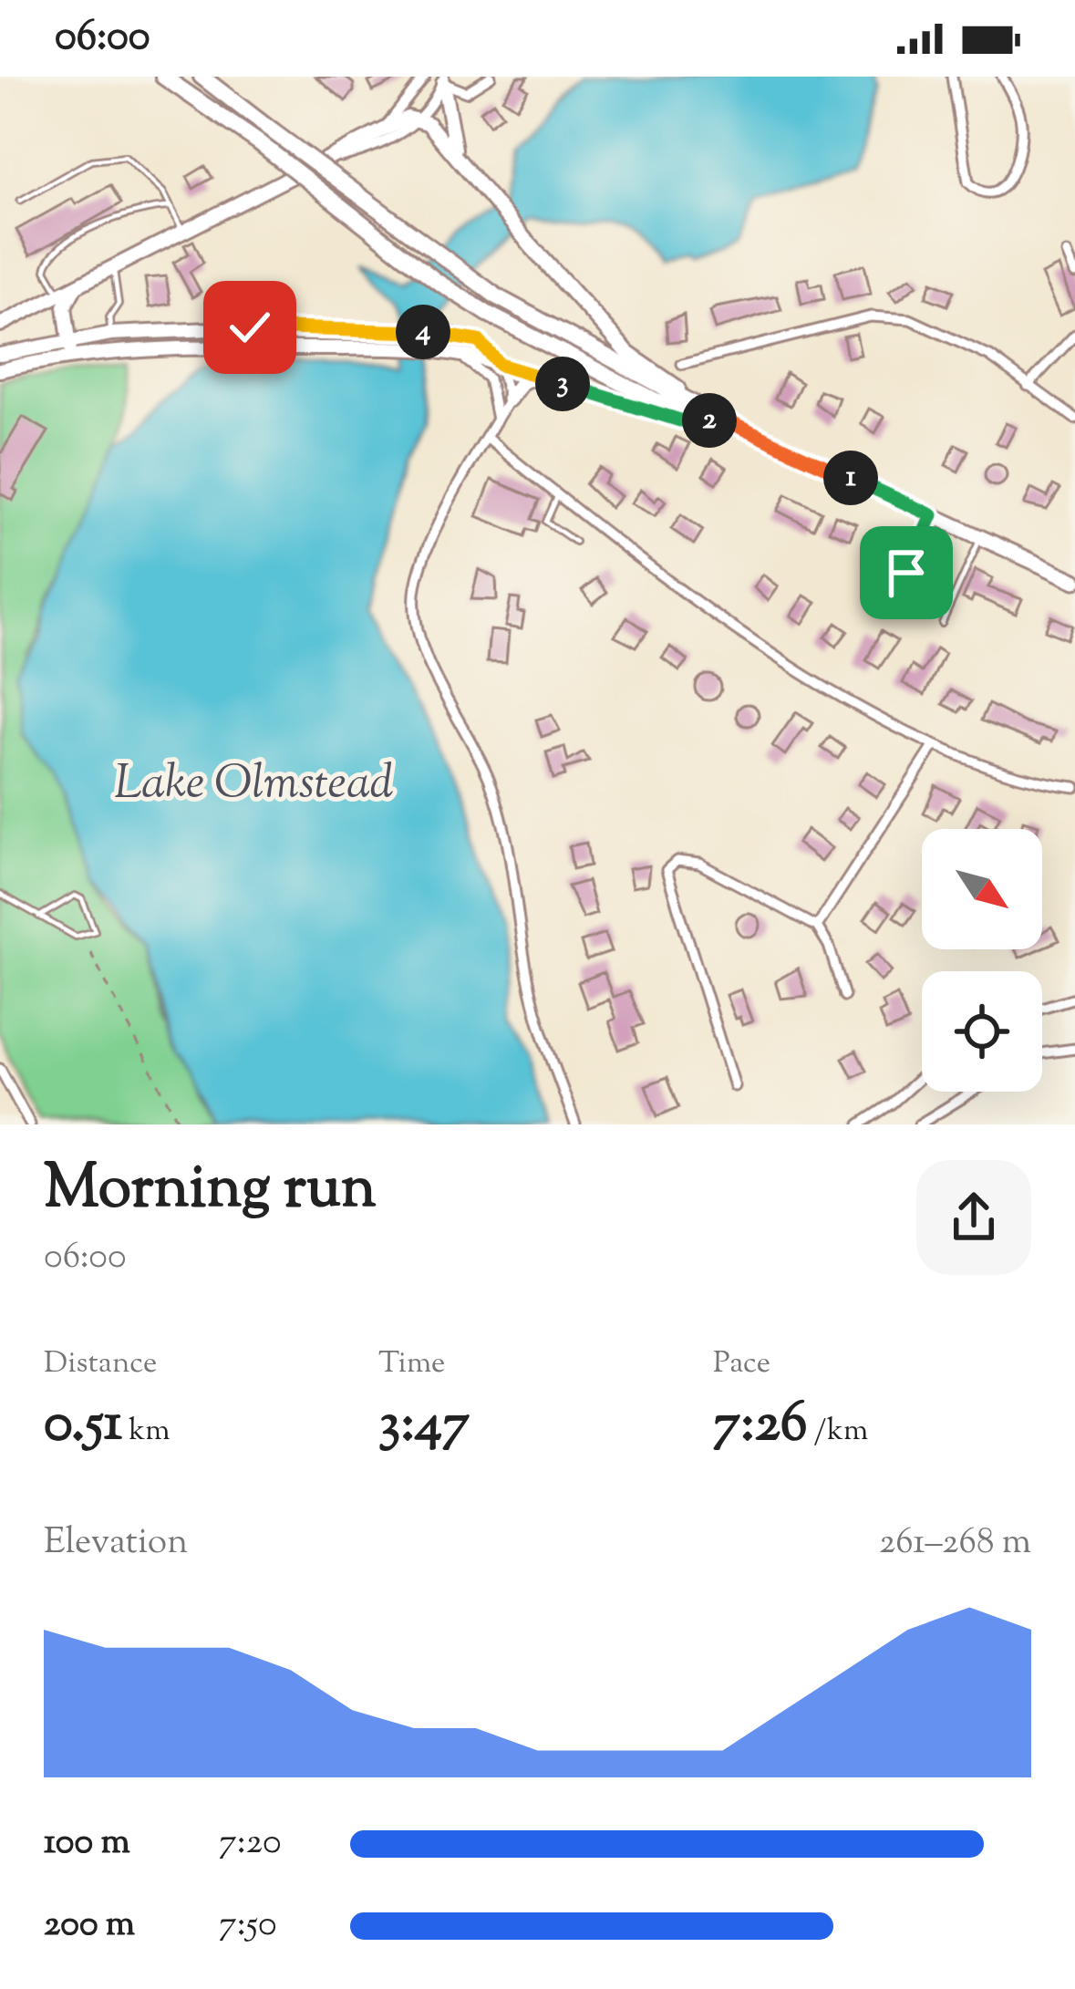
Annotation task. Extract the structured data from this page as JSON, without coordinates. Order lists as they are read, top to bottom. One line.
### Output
{"water":["Lake Olmstead"],"north":"bottom right","page":{"status":"06:00","pins":["4","3","2","1"],"heading":["Morning run","06:00"],"stats":[["Distance","0.51 km"],["Time","3:47"],["Pace","7:26 /km"]],"chart":["Elevation","261–268 m"],"list":[{"name":"100 m","note":"7:20"},{"name":"200 m","note":"7:50"}]}}
